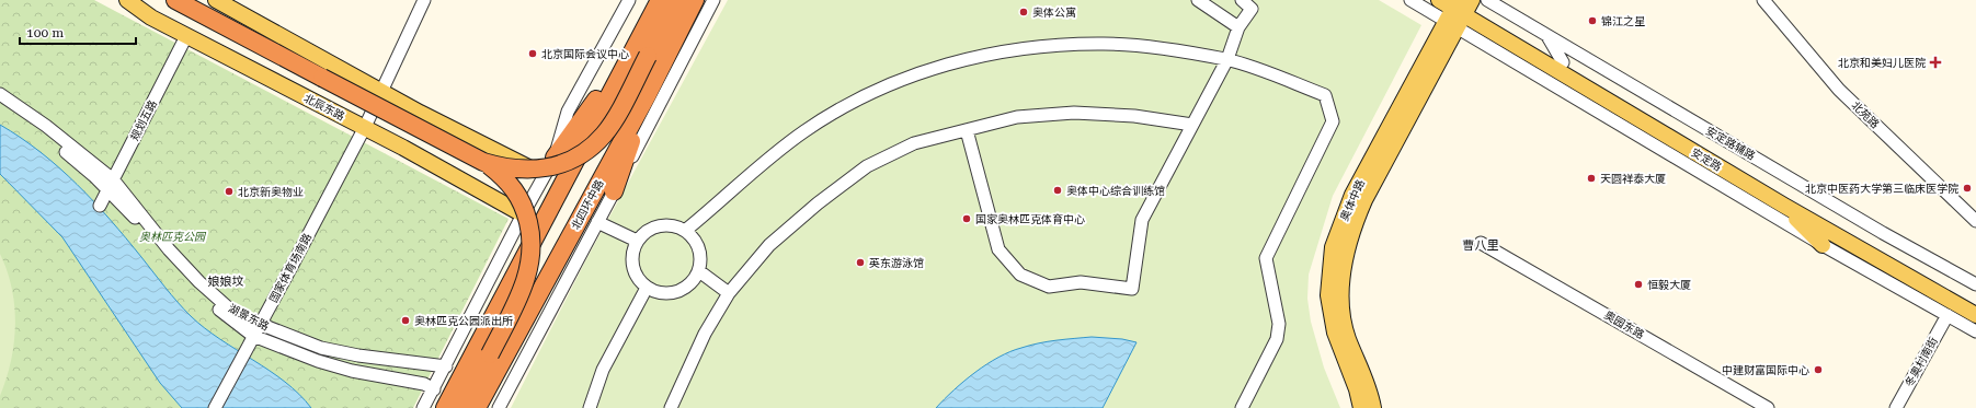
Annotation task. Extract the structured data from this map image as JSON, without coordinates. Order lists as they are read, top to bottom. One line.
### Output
{"streets":{"highway":["北四环中路"],"main road":["北辰东路","安定路","奥体中路"],"street":["北苑路","规划五路","安定路辅路","国家体育场南路","湖景东路","奥园东路","冬奥村南街"]},"crossings":[["北辰东路","规划五路"],["北辰东路","国家体育场南路"],["规划五路","湖景东路"],["安定路辅路","安定路"],["安定路","奥体中路"],["国家体育场南路","湖景东路"]],"districts":["曹八里","娘娘坟"],"parks":["奥林匹克公园"],"places":{"other":["奥体公寓","锦江之星","北京国际会议中心","天圆祥泰大厦","北京中医药大学第三临床医学院","奥体中心综合训练馆","北京新奥物业","国家奥林匹克体育中心","英东游泳馆","恒毅大厦","奥林匹克公园派出所","中建财富国际中心"],"health":["北京和美妇儿医院"]},"scale_bar":"100 m"}
